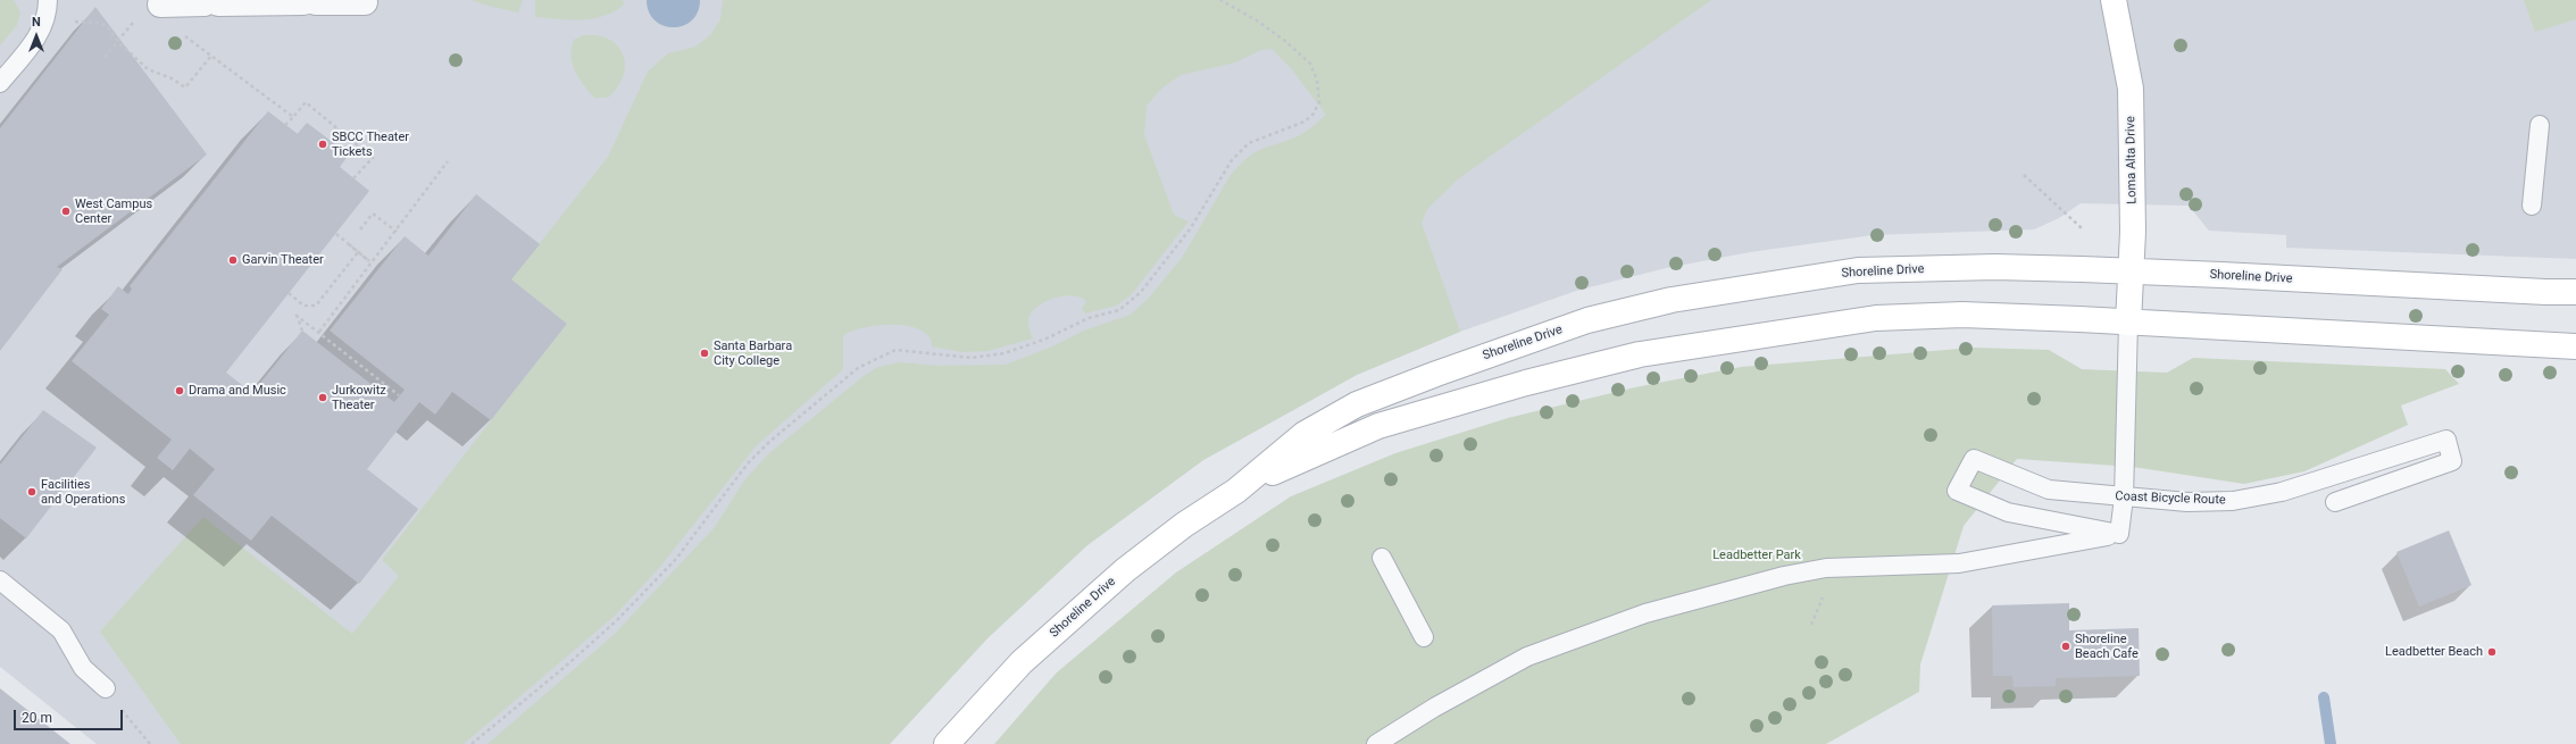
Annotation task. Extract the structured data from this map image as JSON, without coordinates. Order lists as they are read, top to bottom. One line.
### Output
{"streets":{"main road":["Loma Alta Drive","Shoreline Drive"],"lane":["Coast Bicycle Route"]},"crossings":[["Loma Alta Drive","Shoreline Drive"]],"parks":["Leadbetter Park"],"places":["SBCC Theater Tickets","West Campus Center","Garvin Theater","Santa Barbara City College","Drama and Music","Jurkowitz Theater","Facilities and Operations","Shoreline Beach Cafe","Leadbetter Beach"],"scale_bar":"20 m","north":"top"}
